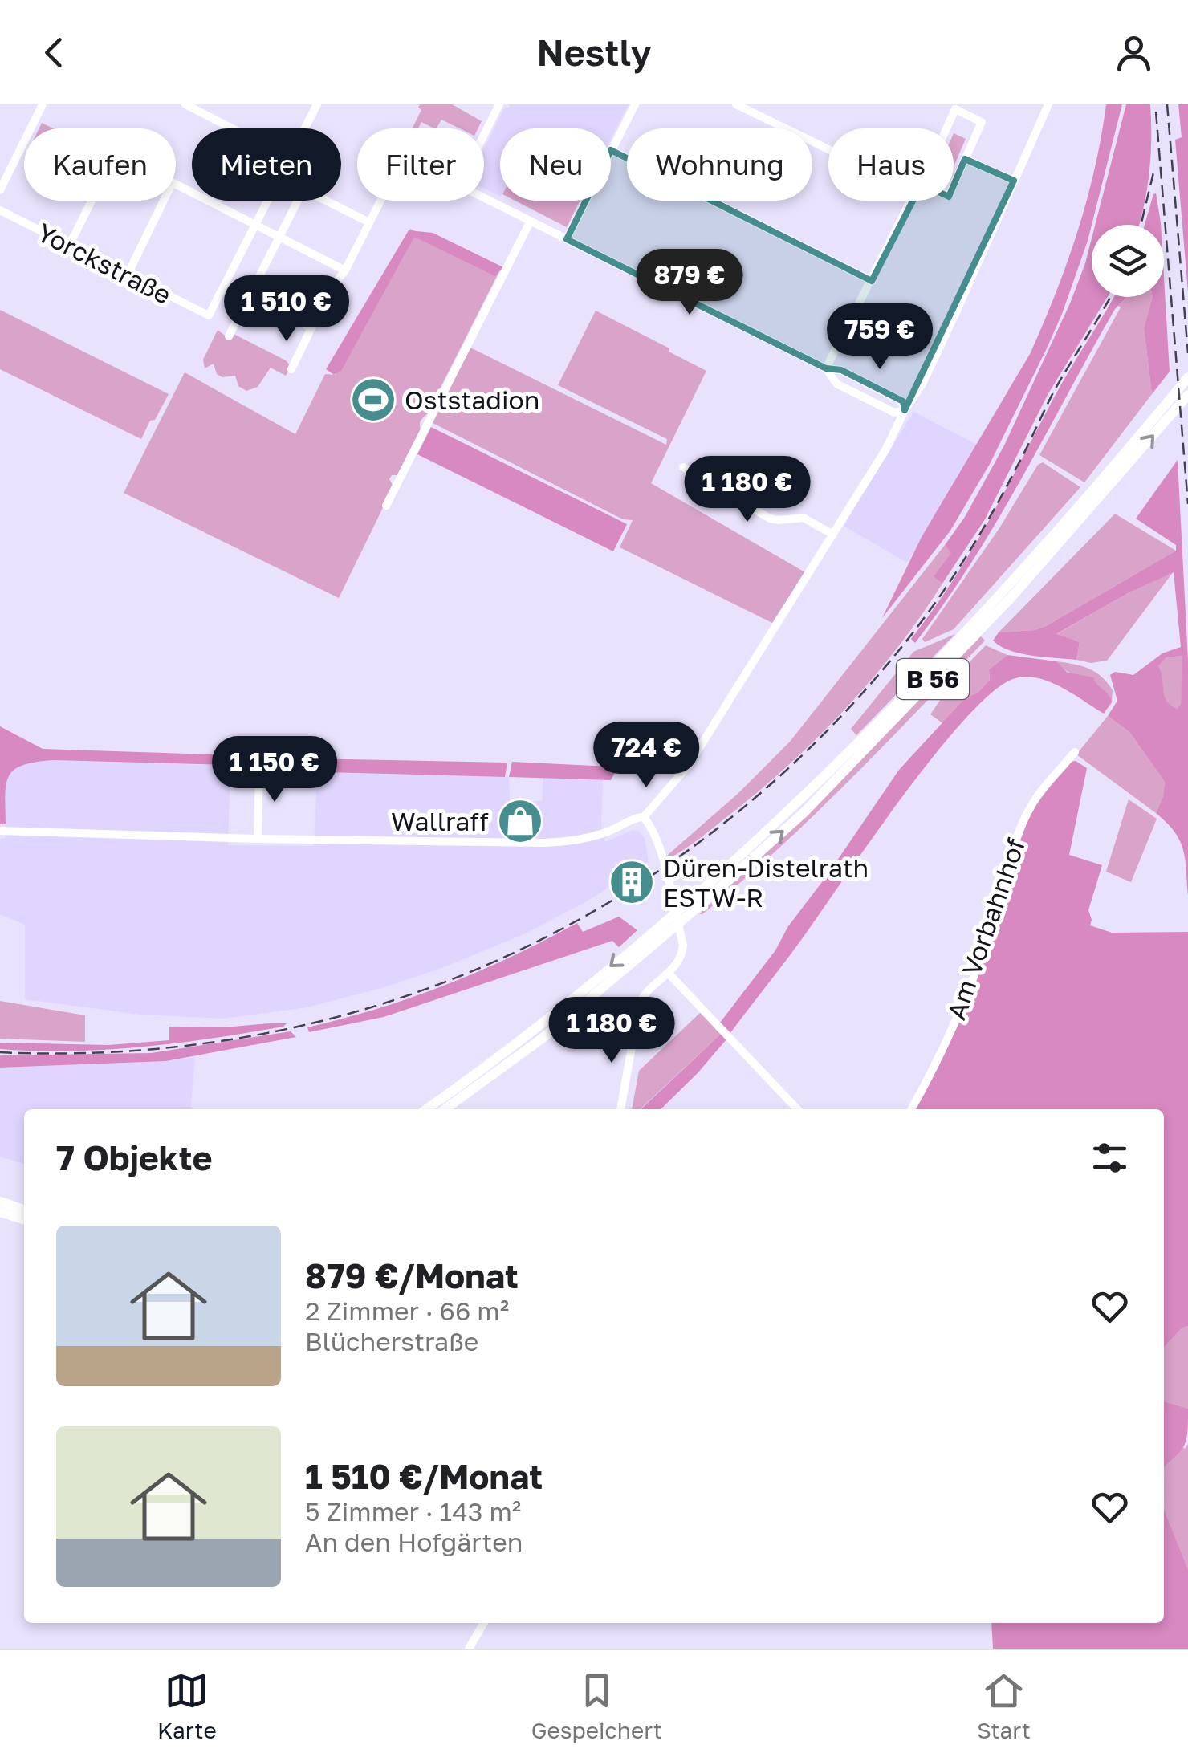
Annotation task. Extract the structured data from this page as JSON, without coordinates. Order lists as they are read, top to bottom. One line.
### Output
{"streets":{"main road":["B 56"],"street":["Yorckstraße","Am Vorbahnhof"]},"places":{"sports":["Oststadion"],"shop":["Wallraff"],"building":["Düren-Distelrath ESTW-R"]},"page":{"header":"Nestly","chip":["Kaufen","Mieten","Filter","Neu","Wohnung","Haus"],"price":["879 €","1 510 €","759 €","1 180 €","724 €","1 150 €","1 180 €"],"heading":"7 Objekte","list":[{"name":"879 €/Monat","note":"2 Zimmer · 66 m² · Blücherstraße"},{"name":"1 510 €/Monat","note":"5 Zimmer · 143 m² · An den Hofgärten"}],"tabs":["Karte","Gespeichert","Start"]}}
